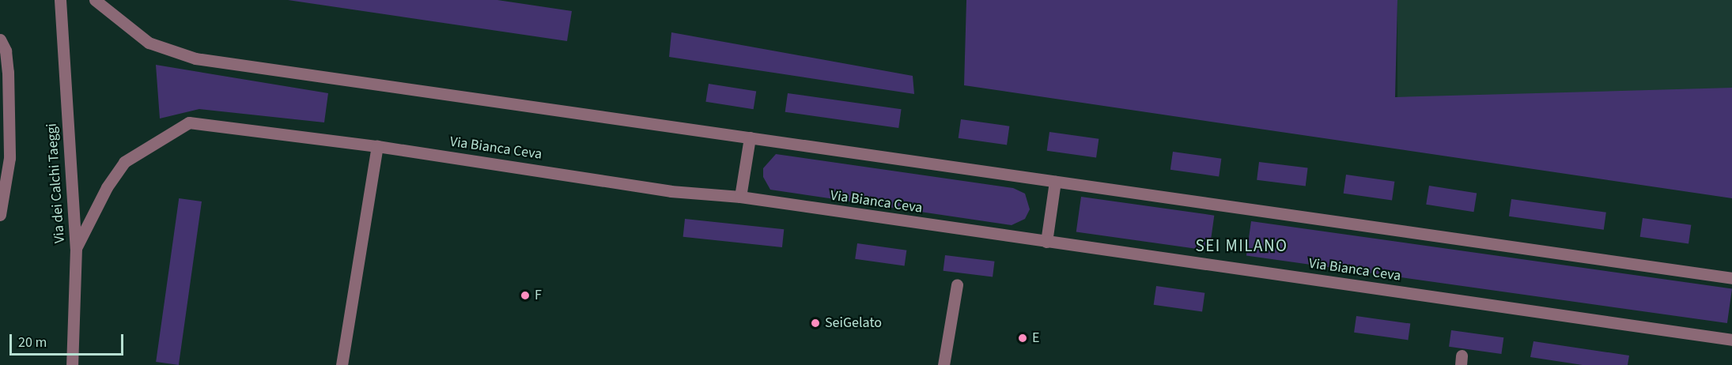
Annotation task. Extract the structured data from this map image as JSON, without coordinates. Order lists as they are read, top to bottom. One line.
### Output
{"streets":{"street":["Via Bianca Ceva","Via dei Calchi Taeggi"]},"crossings":[["Via Bianca Ceva","Via dei Calchi Taeggi"]],"districts":["SEI MILANO"],"places":["F","SeiGelato","E"],"scale_bar":"20 m"}
